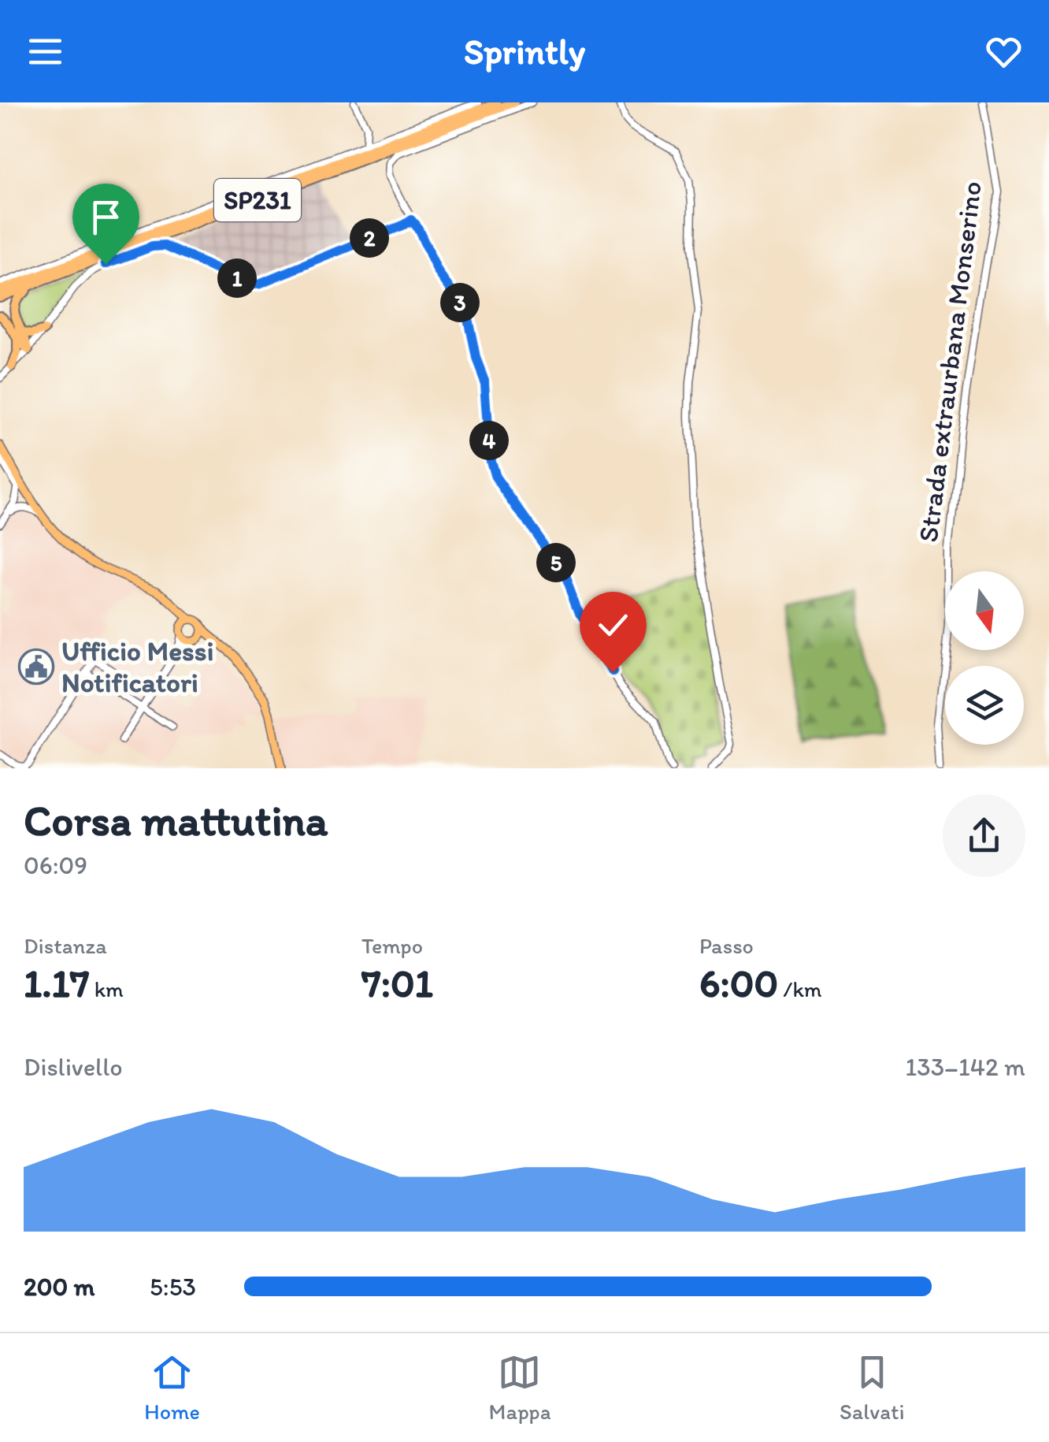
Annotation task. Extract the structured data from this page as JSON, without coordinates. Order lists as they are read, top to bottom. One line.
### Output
{"streets":{"highway":["SP231"],"street":["Strada extraurbana Monserino"]},"places":{"public building":["Ufficio Messi Notificatori"]},"north":"bottom","page":{"header":"Sprintly","pins":["2","1","3","4","5"],"heading":["Corsa mattutina","06:09"],"stats":[["Distanza","1.17 km"],["Tempo","7:01"],["Passo","6:00 /km"]],"chart":["Dislivello","133–142 m"],"list":[{"name":"200 m","note":"5:53"}],"tabs":["Home","Mappa","Salvati"]}}
